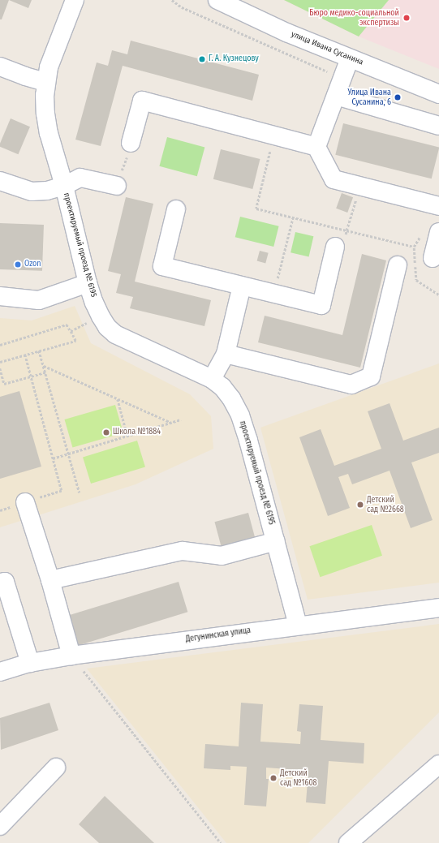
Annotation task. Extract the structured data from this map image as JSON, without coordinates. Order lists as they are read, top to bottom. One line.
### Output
{"streets":{"street":["улица Ивана Сусанина","проектируемый проезд № 6195","Дегунинская улица"]},"crossings":[["проектируемый проезд № 6195","Дегунинская улица"]],"places":["Бюро медико-социальной экспертизы","Г. А. Кузнецову","Улица Ивана Сусанина, 6","Ozon","Школа №1884","Детский сад №2668","Детский сад №1608"]}
